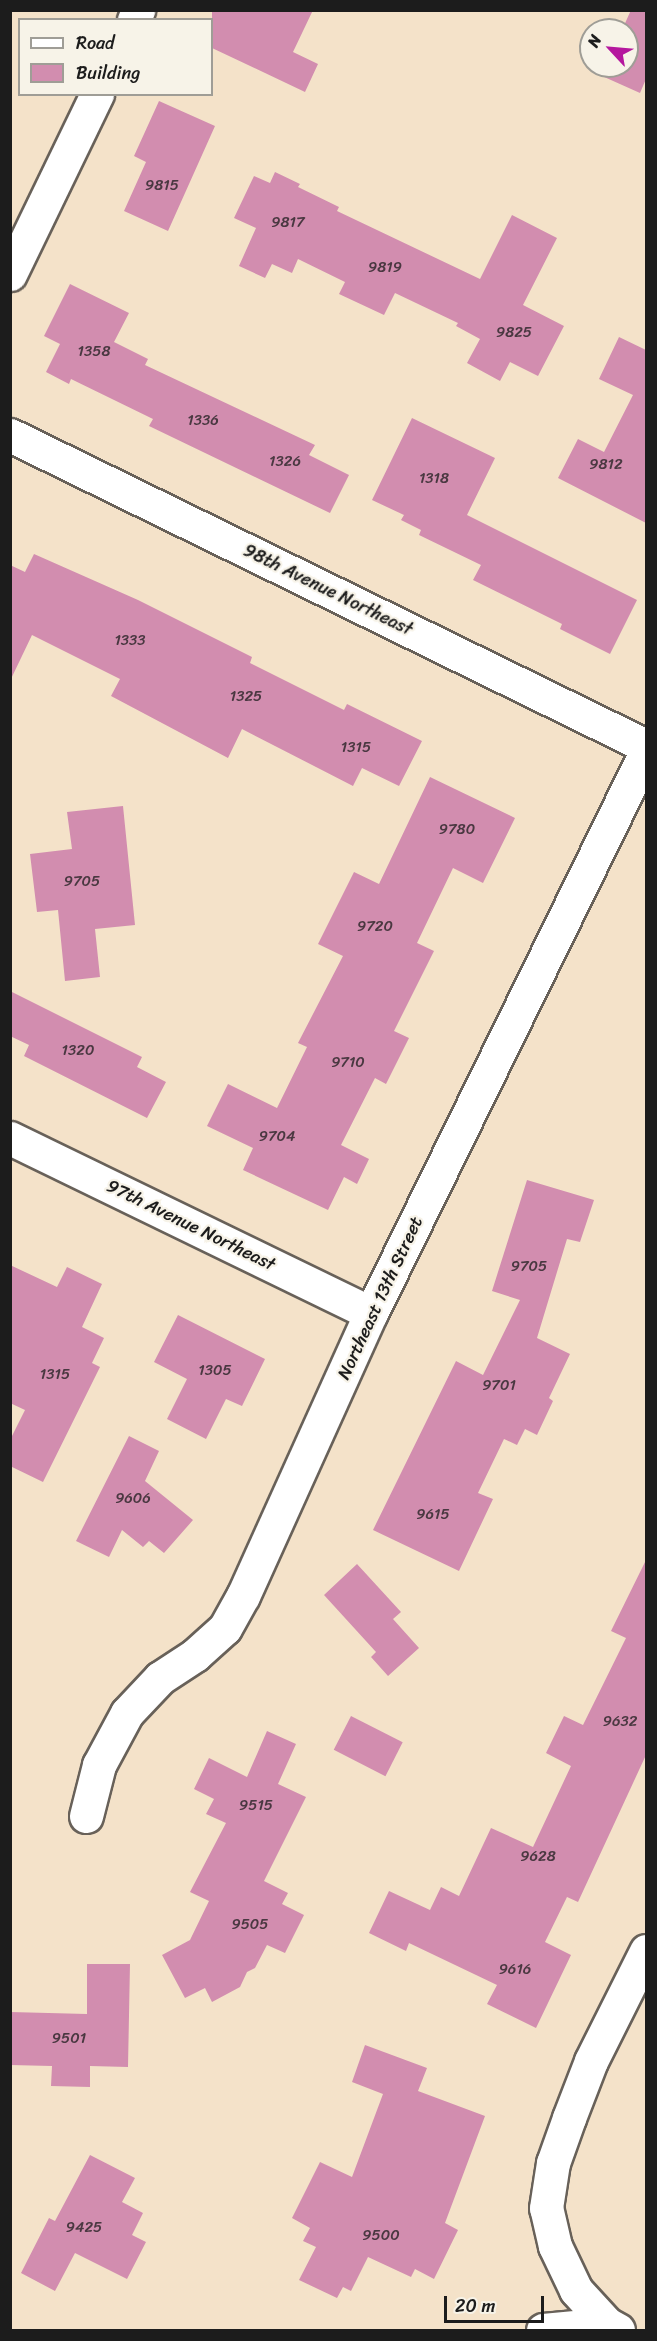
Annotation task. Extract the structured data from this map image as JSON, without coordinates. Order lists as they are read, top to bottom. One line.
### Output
{"streets":{"street":["98th Avenue Northeast","97th Avenue Northeast","Northeast 13th Street"]},"crossings":[["97th Avenue Northeast","Northeast 13th Street"]],"house_numbers":["9815","9817","9819","9825","1358","1336","1326","9812","1318","1333","1325","1315","9780","9705","9720","1320","9710","9704","9705","1305","1315","9701","9606","9615","9632","9515","9628","9505","9616","9501","9425","9500"],"legend":["Road","Building"],"scale_bar":"20 m","north":"top left"}
